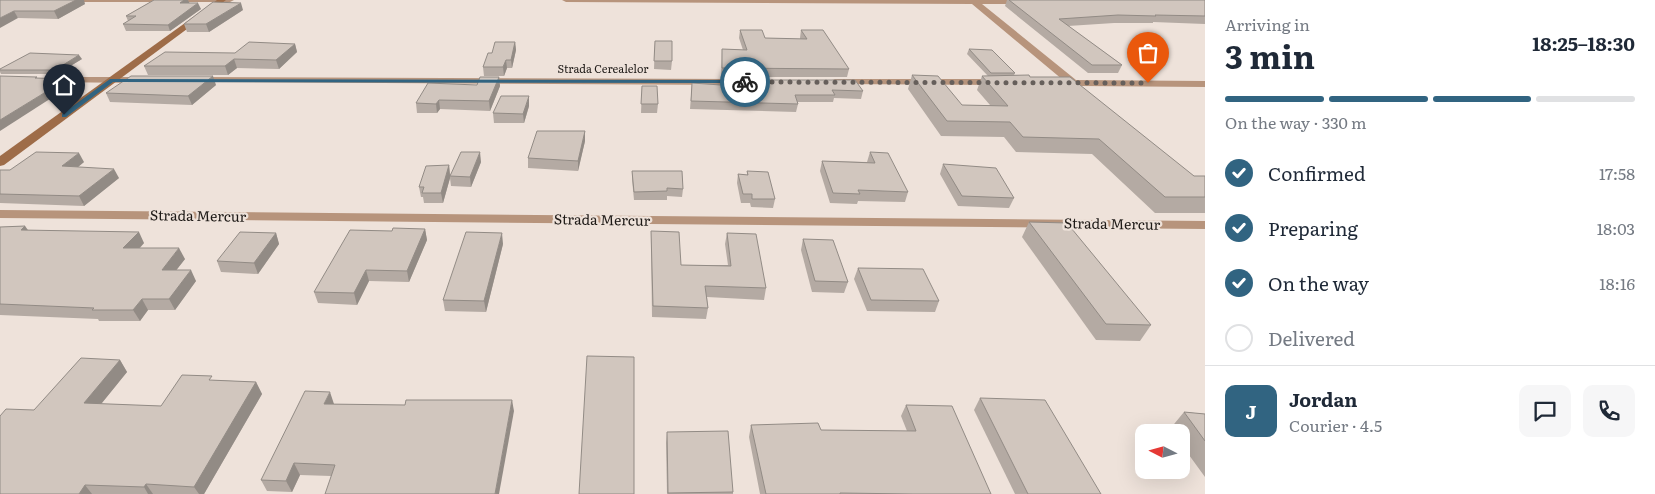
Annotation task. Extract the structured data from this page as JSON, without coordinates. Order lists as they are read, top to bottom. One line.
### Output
{"streets":{"street":["Strada Cerealelor","Strada Mercur"]},"north":"left","page":{"heading":["3 min","Arriving in","18:25–18:30"],"panel":["Jordan","Courier · 4.5"],"bar":"On the way · 330 m","list":[["Confirmed","17:58"],["Preparing","18:03"],["On the way","18:16"],"Delivered"],"round":"J"}}
